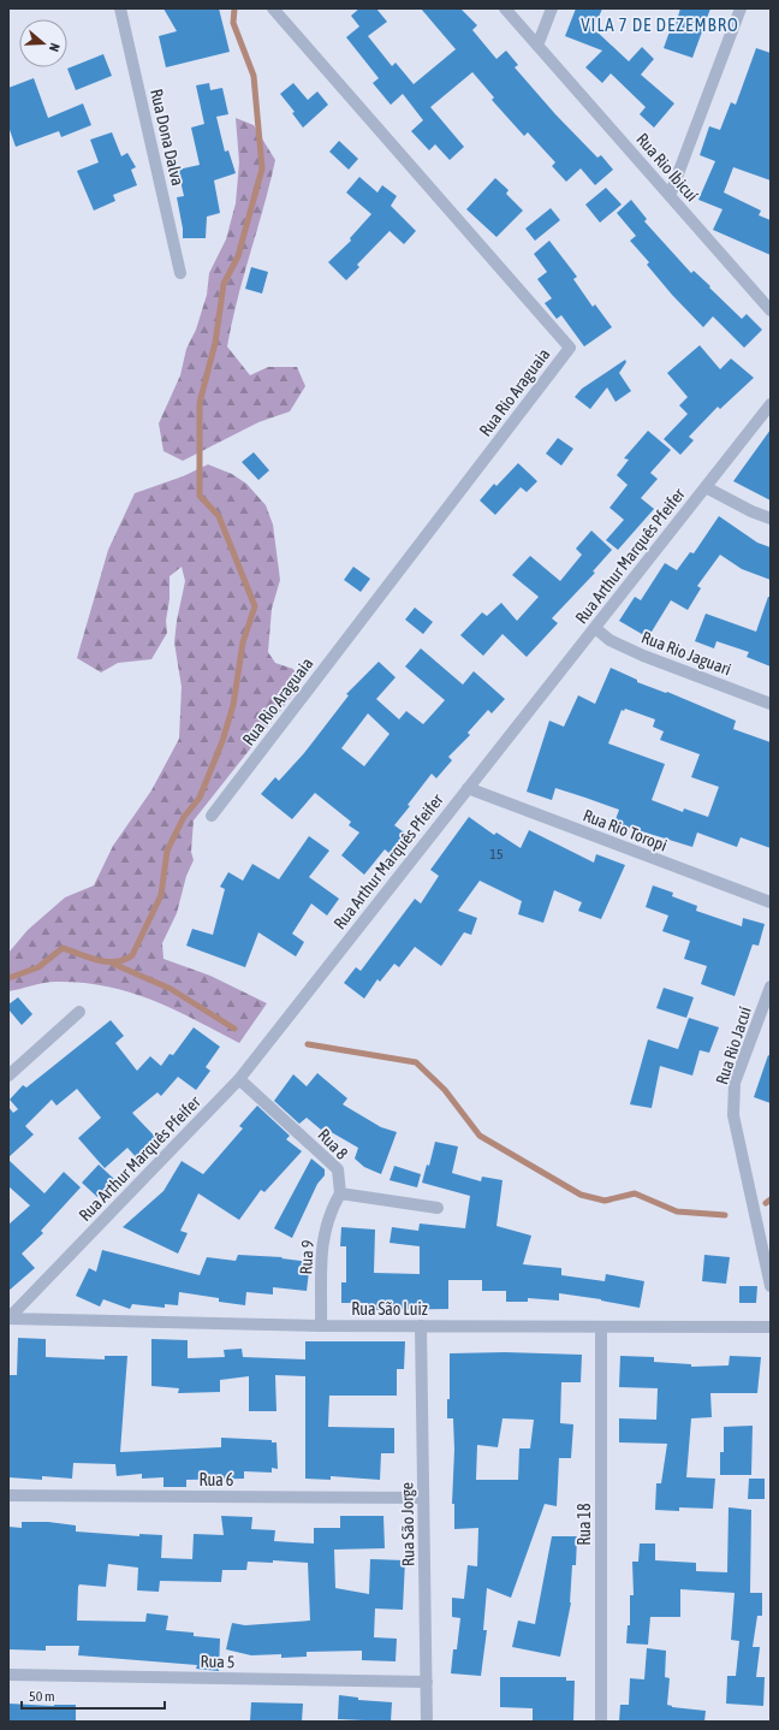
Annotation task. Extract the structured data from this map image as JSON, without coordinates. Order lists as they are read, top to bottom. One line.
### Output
{"streets":{"street":["Rua Dona Dalva","Rua Rio Ibicuí","Rua Rio Araguaia","Rua Arthur Marquês Pfeifer","Rua Rio Jaguari","Rua Rio Toropi","Rua Rio Jacuí","Rua 8","Rua 9","Rua São Luiz","Rua 6","Rua São Jorge","Rua 18","Rua 5"]},"crossings":[["Rua Arthur Marquês Pfeifer","Rua Rio Jaguari"],["Rua Arthur Marquês Pfeifer","Rua Rio Toropi"],["Rua Arthur Marquês Pfeifer","Rua 8"],["Rua Arthur Marquês Pfeifer","Rua São Luiz"],["Rua 8","Rua 9"],["Rua 9","Rua São Luiz"],["Rua São Luiz","Rua São Jorge"],["Rua São Luiz","Rua 18"],["Rua 6","Rua São Jorge"],["Rua São Jorge","Rua 5"]],"districts":["VILA 7 DE DEZEMBRO"],"house_numbers":["15"],"scale_bar":"50 m","north":"right"}
